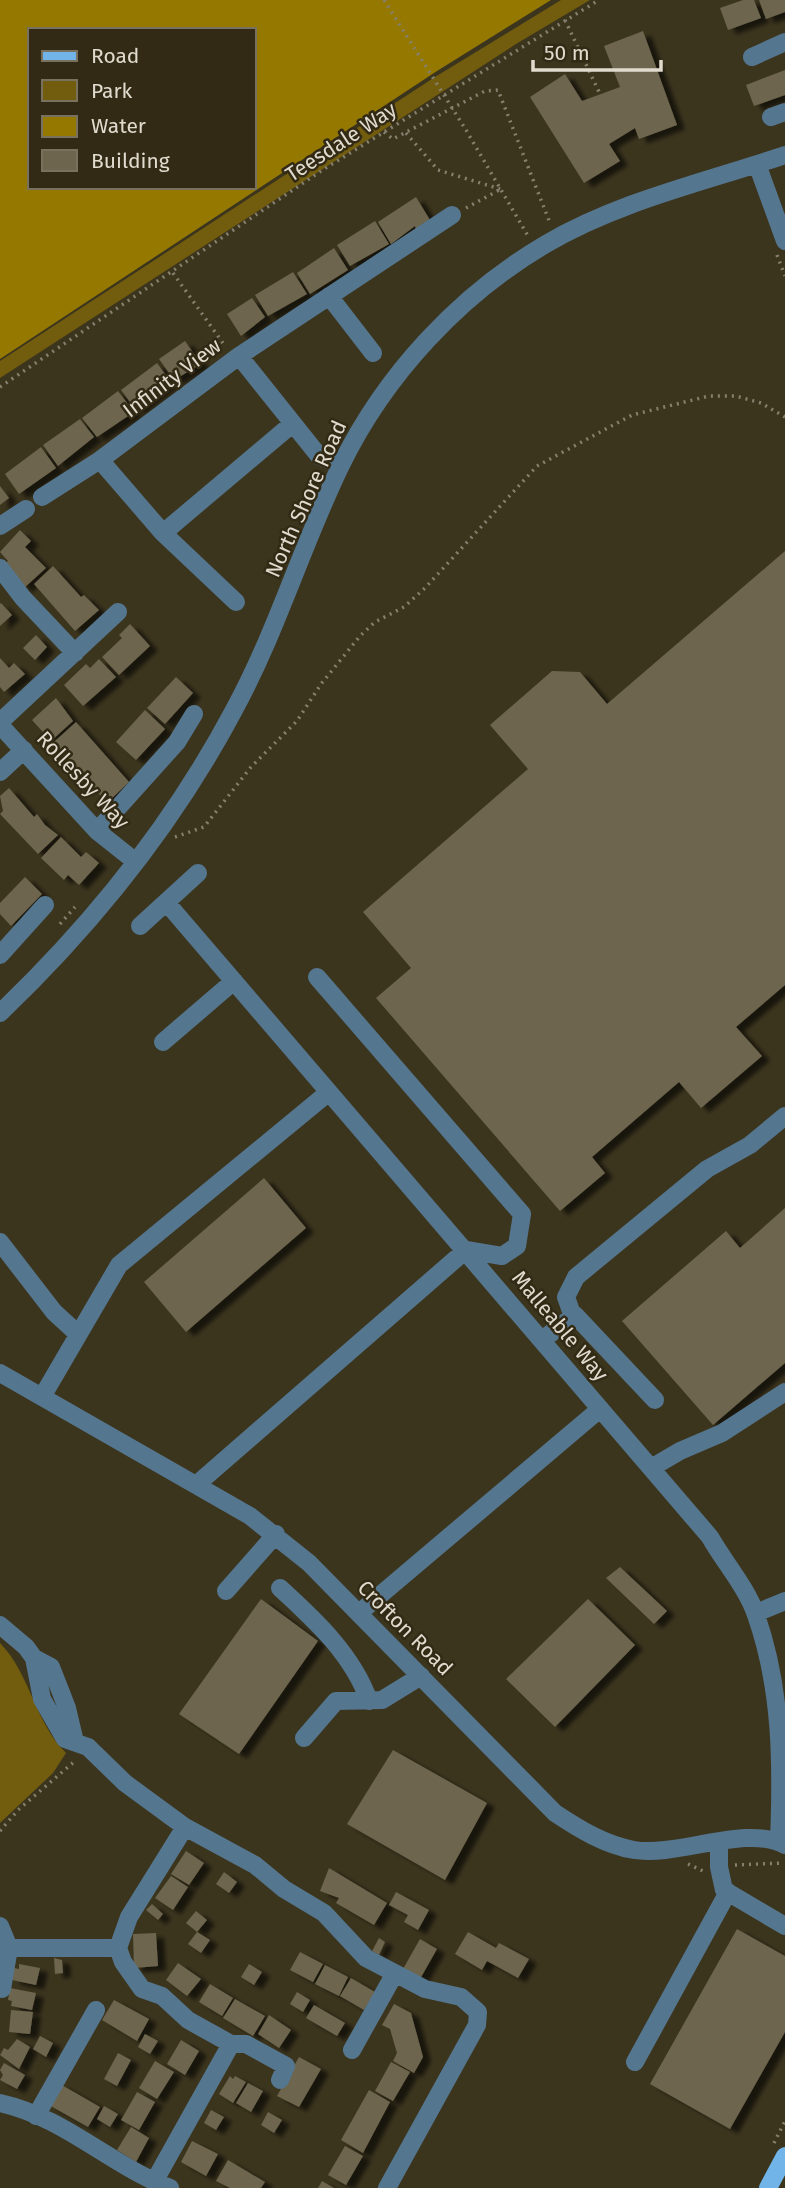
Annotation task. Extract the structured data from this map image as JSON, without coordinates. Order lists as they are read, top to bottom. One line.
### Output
{"streets":{"street":["Infinity View","North Shore Road","Rollesby Way","Malleable Way","Crofton Road"],"path":["Teesdale Way"]},"crossings":[["North Shore Road","Rollesby Way"],["Malleable Way","Crofton Road"]],"legend":["Road","Park","Water","Building"],"scale_bar":"50 m"}
